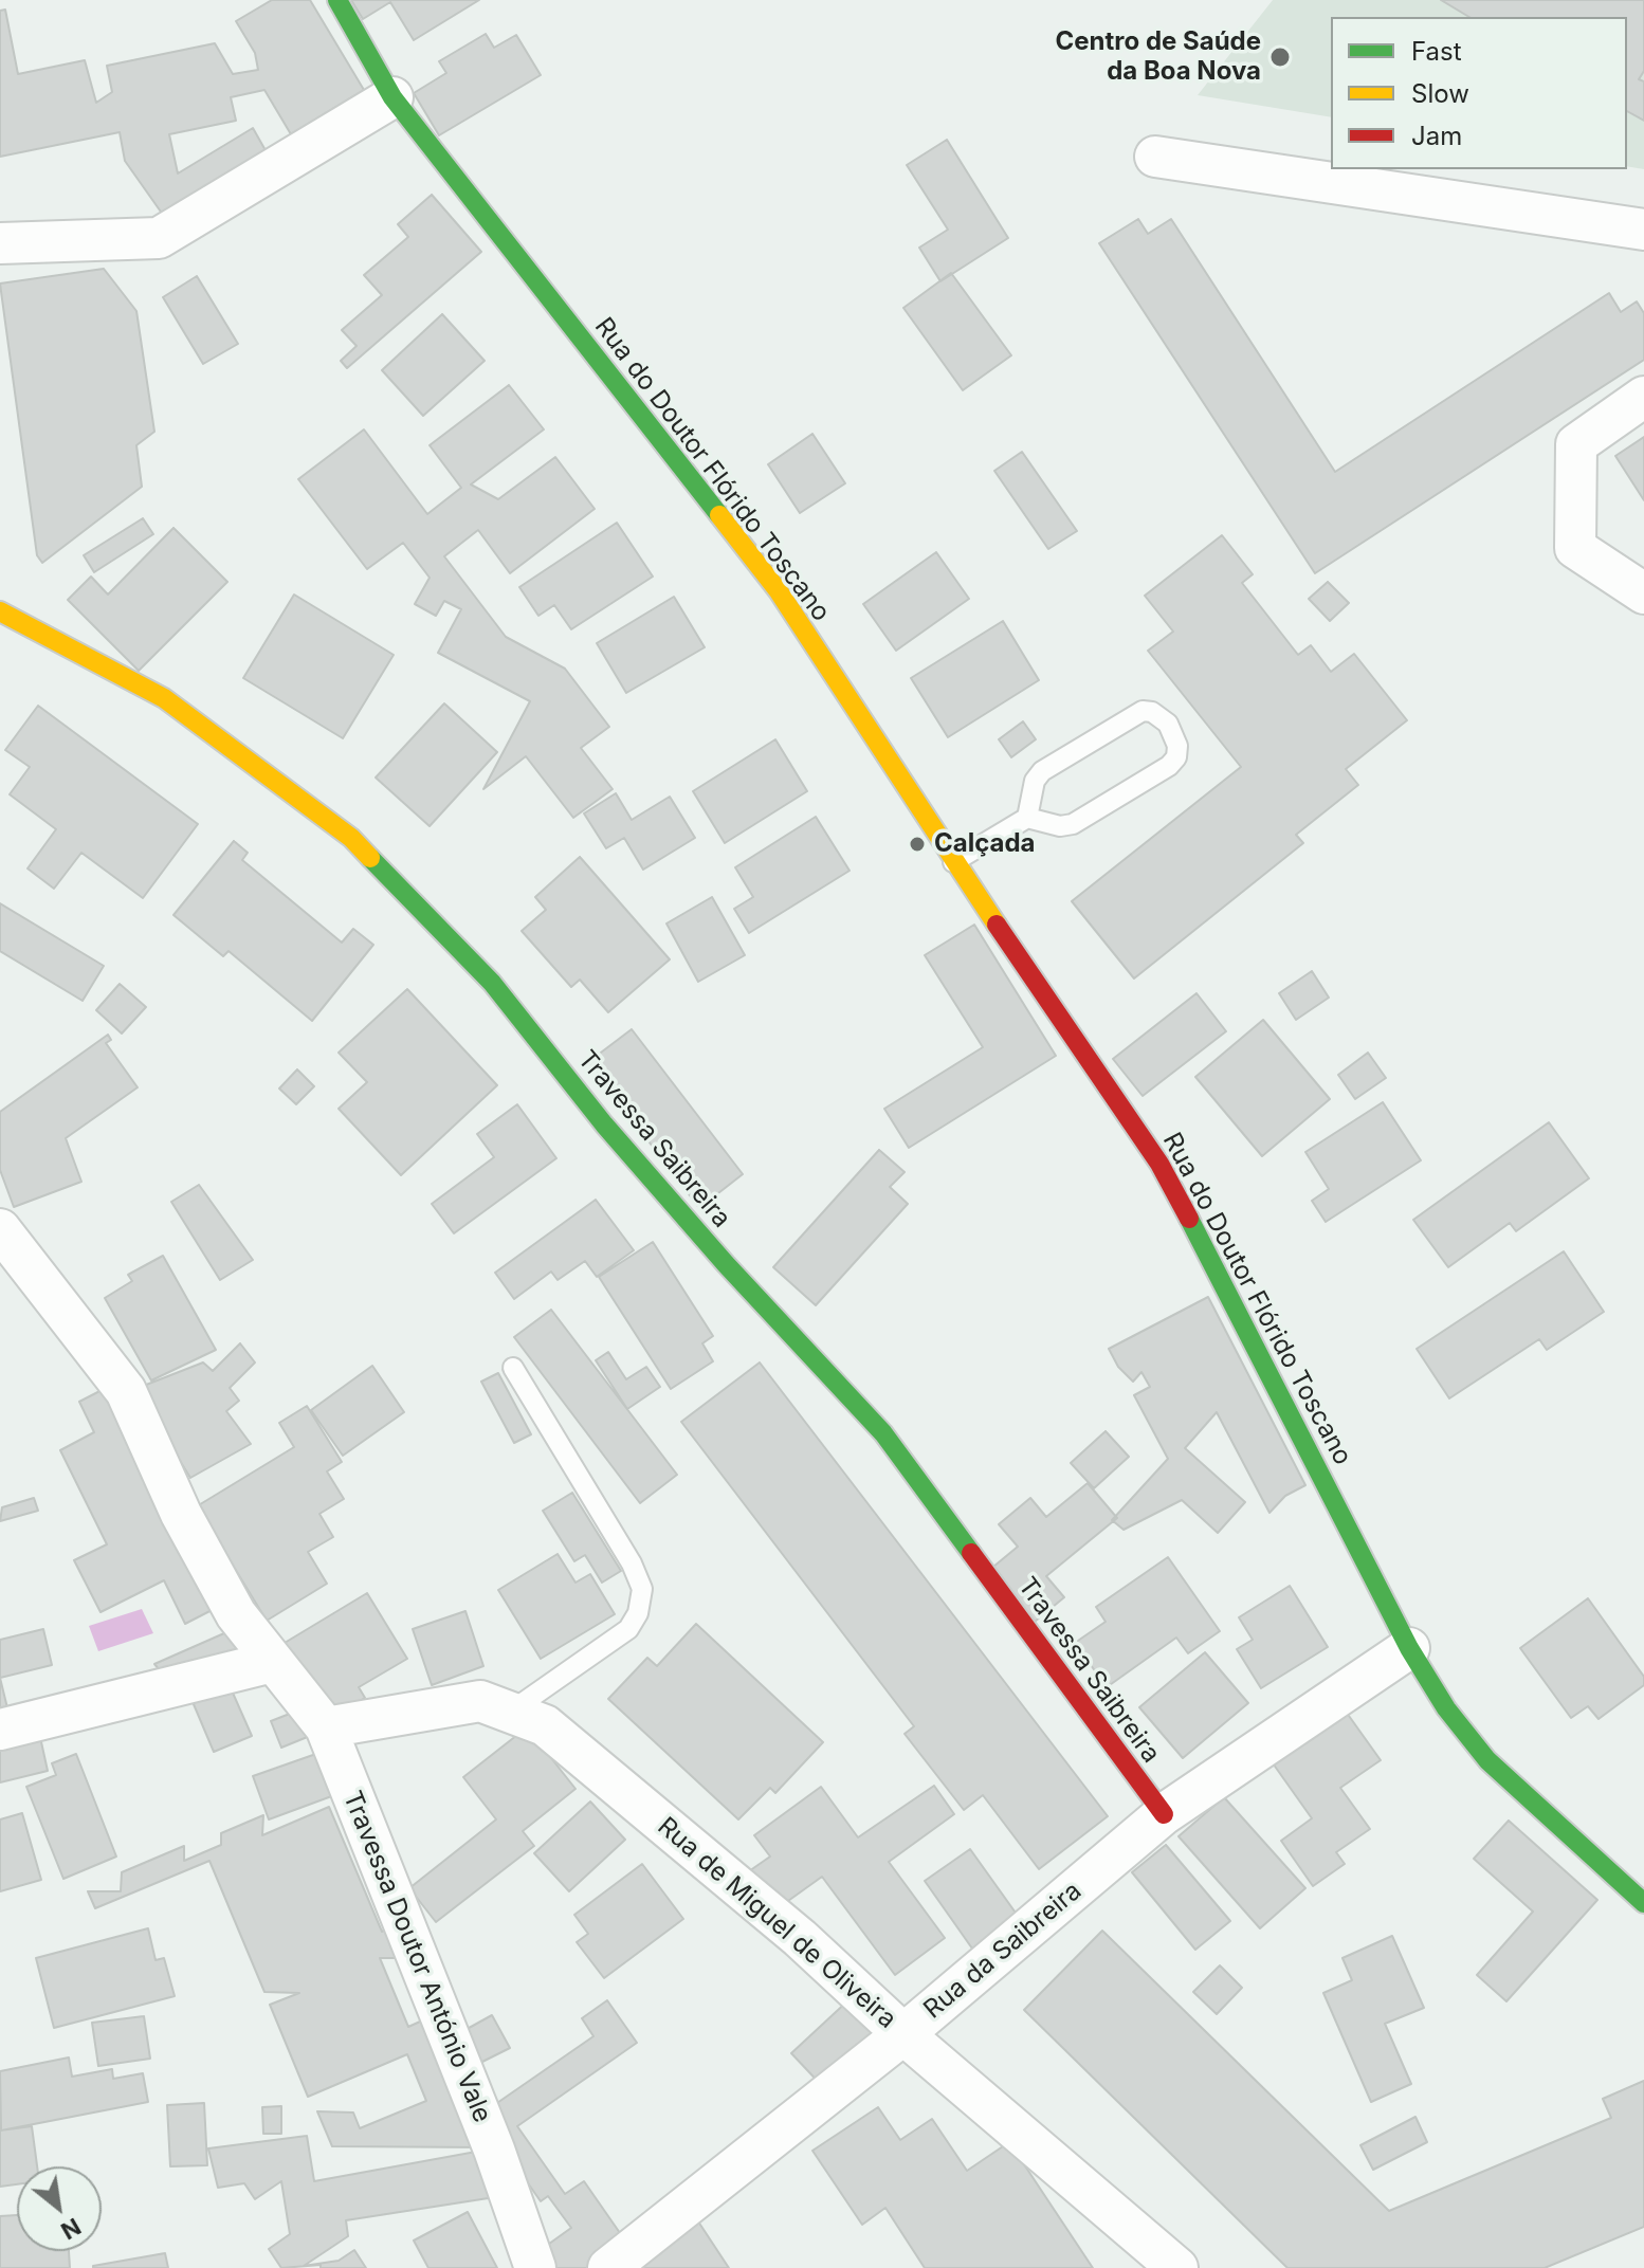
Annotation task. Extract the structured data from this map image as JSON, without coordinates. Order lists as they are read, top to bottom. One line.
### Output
{"streets":{"main road":["Rua do Doutor Flórido Toscano","Travessa Saibreira"],"street":["Rua de Miguel de Oliveira","Rua da Saibreira","Travessa Doutor António Vale"]},"crossings":[["Rua do Doutor Flórido Toscano","Rua da Saibreira"],["Travessa Saibreira","Rua da Saibreira"],["Rua de Miguel de Oliveira","Rua da Saibreira"],["Rua de Miguel de Oliveira","Travessa Doutor António Vale"]],"places":["Centro de Saúde da Boa Nova","Calçada"],"legend":["Fast","Slow","Jam"],"north":"bottom right"}
